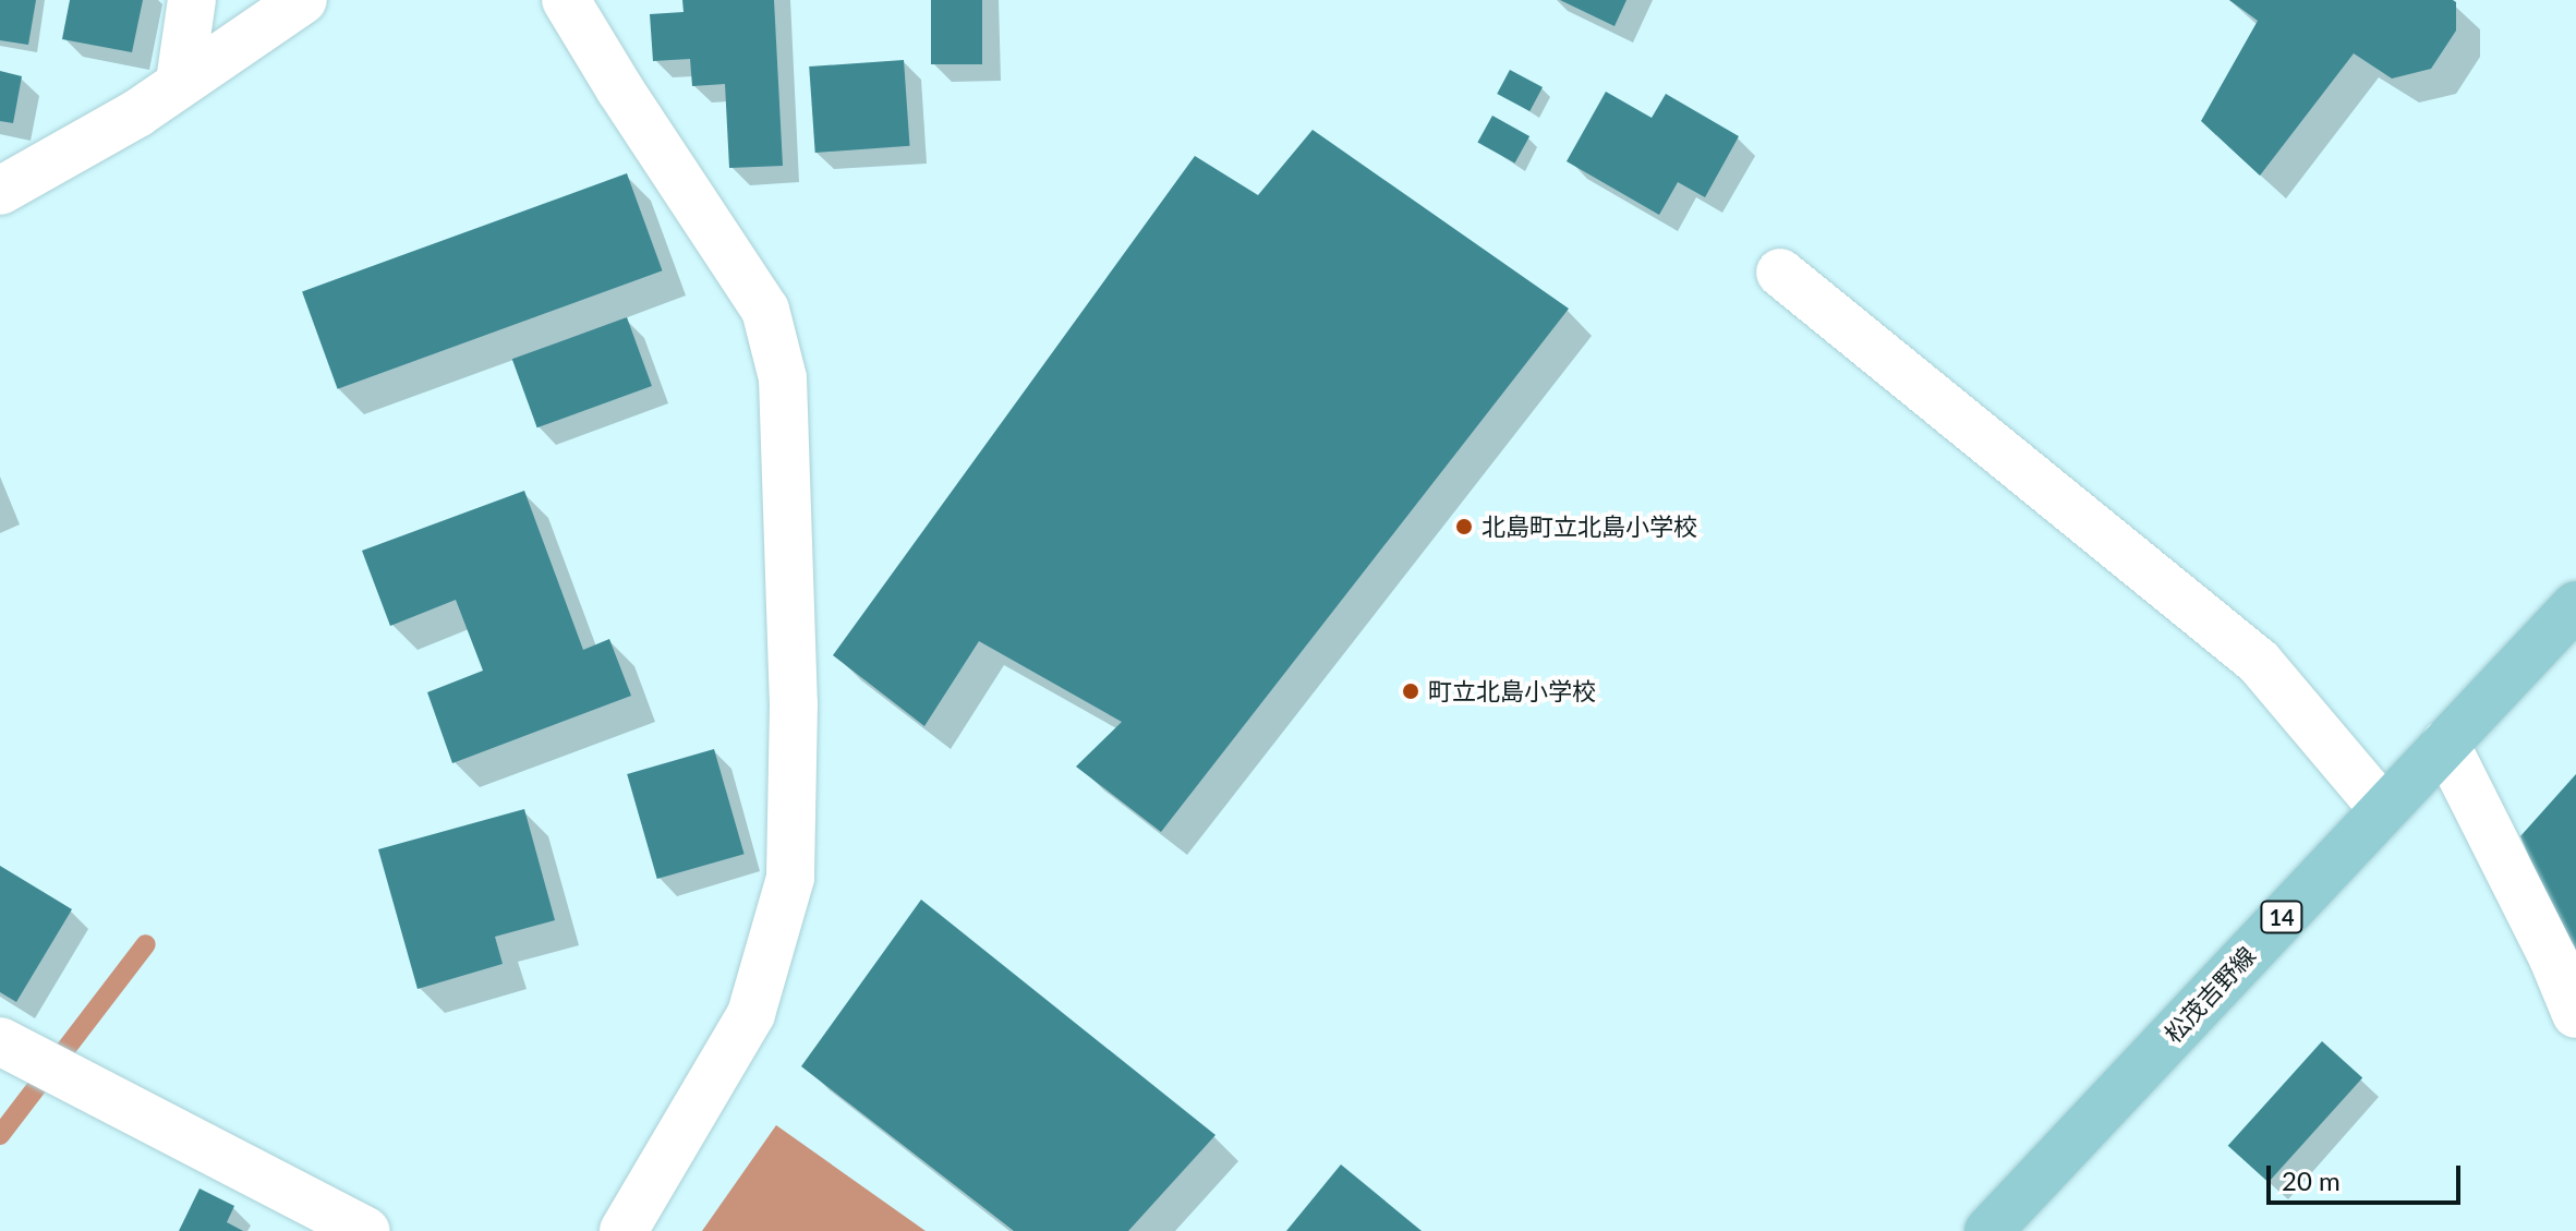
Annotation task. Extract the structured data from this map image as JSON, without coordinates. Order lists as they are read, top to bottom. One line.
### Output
{"streets":{"main road":["14","松茂吉野線"]},"places":["北島町立北島小学校","町立北島小学校"],"scale_bar":"20 m"}
